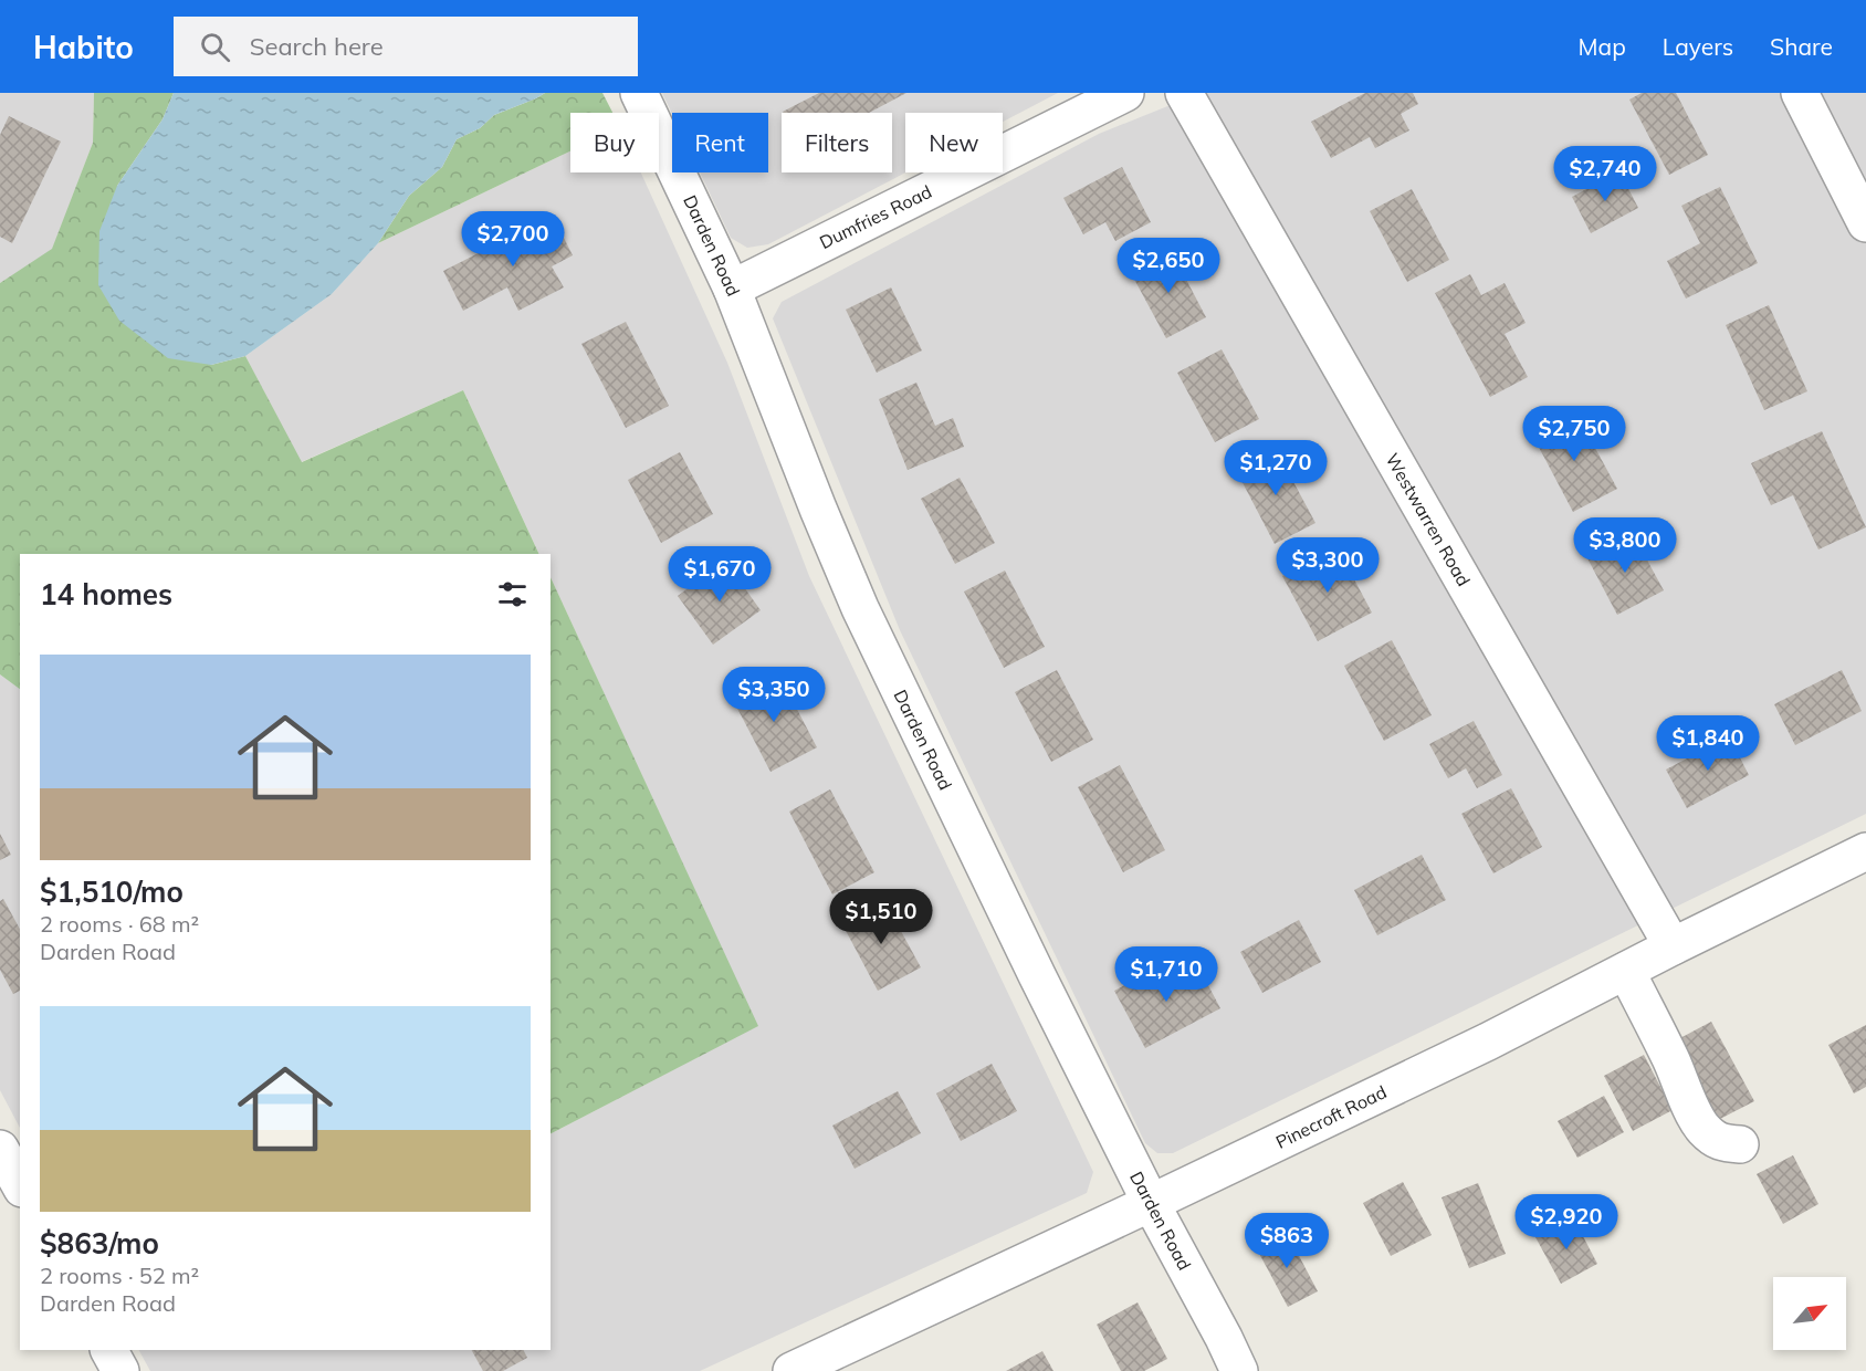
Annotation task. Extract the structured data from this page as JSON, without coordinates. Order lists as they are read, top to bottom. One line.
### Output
{"streets":{"street":["Dumfries Road","Darden Road","Westwarren Road","Pinecroft Road"]},"crossings":[["Dumfries Road","Darden Road"],["Darden Road","Pinecroft Road"],["Westwarren Road","Pinecroft Road"]],"north":"top right","page":{"header":"Habito","search":"Search here","nav":["Map","Layers","Share"],"chip":["Buy","Rent","Filters","New"],"price":["$2,740","$2,700","$2,650","$2,750","$1,270","$3,800","$3,300","$1,670","$3,350","$1,840","$1,510","$1,710","$2,920","$863"],"heading":"14 homes","list":[{"name":"$1,510/mo","note":"2 rooms · 68 m² · Darden Road"},{"name":"$863/mo","note":"2 rooms · 52 m² · Darden Road"}]}}
